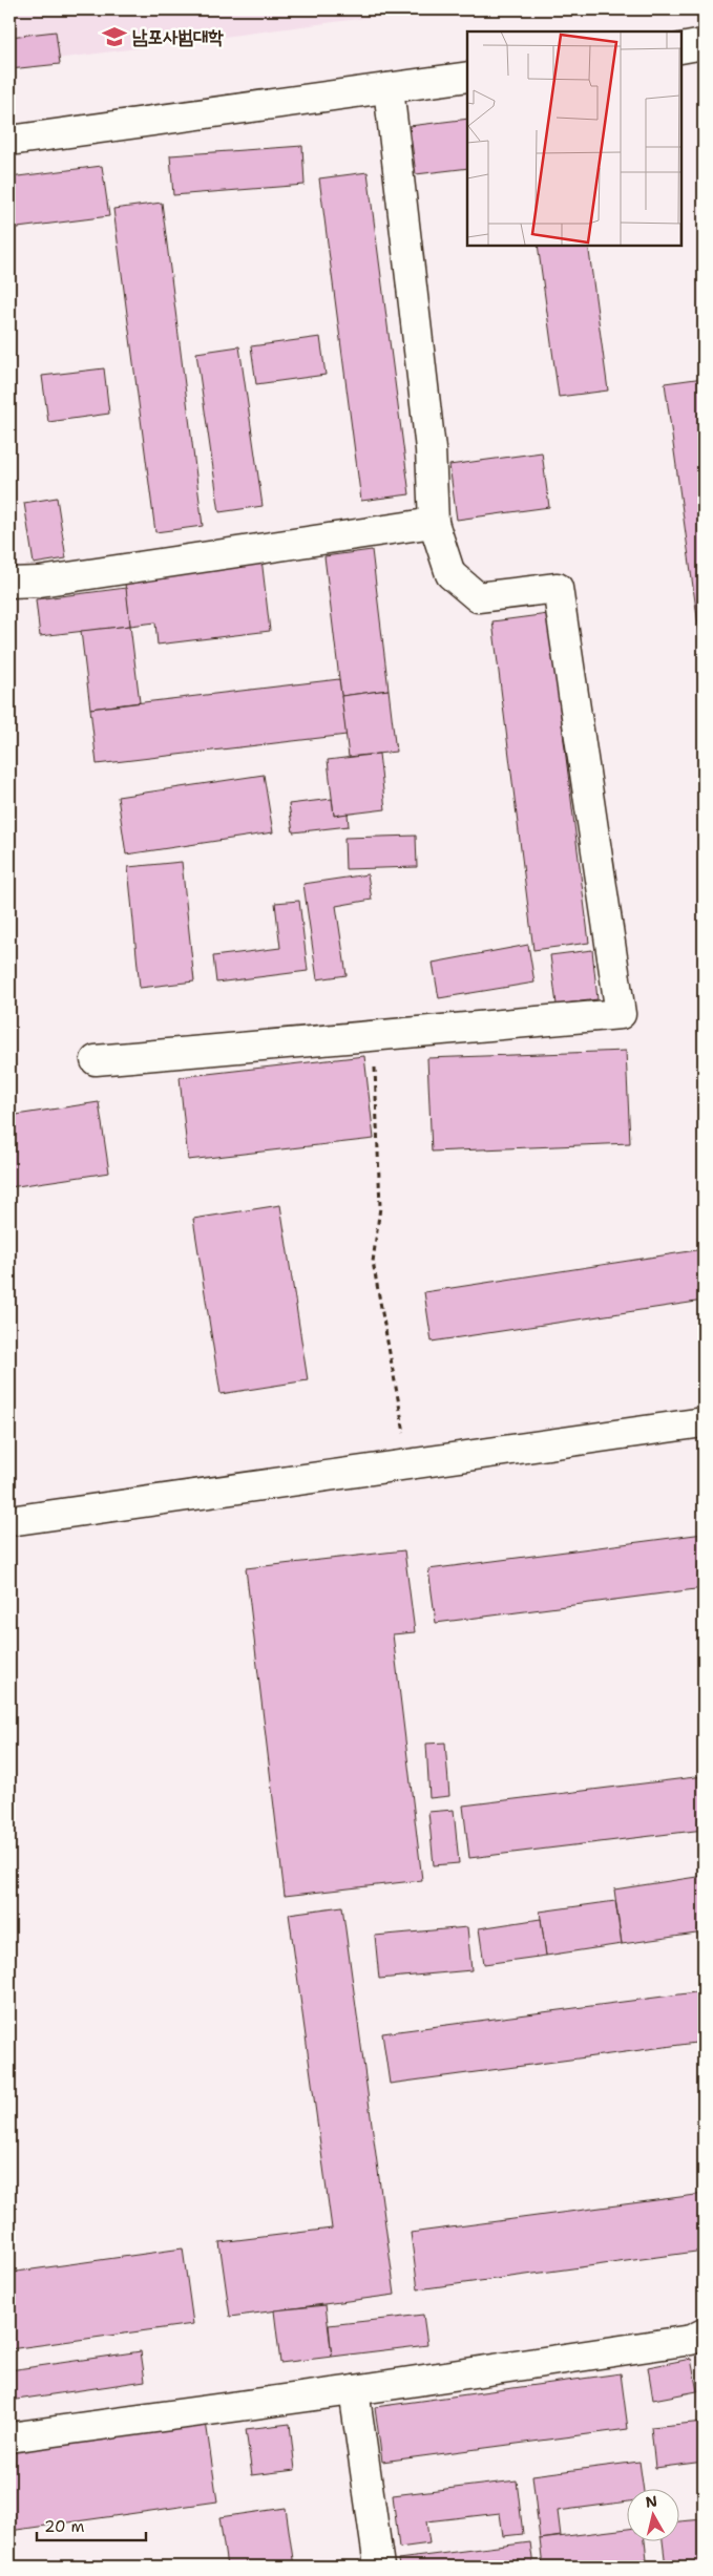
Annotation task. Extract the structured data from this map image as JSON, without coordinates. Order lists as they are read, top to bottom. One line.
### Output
{"places":{"school or university":["남포사범대학"]},"scale_bar":"20 m","north":"top"}
